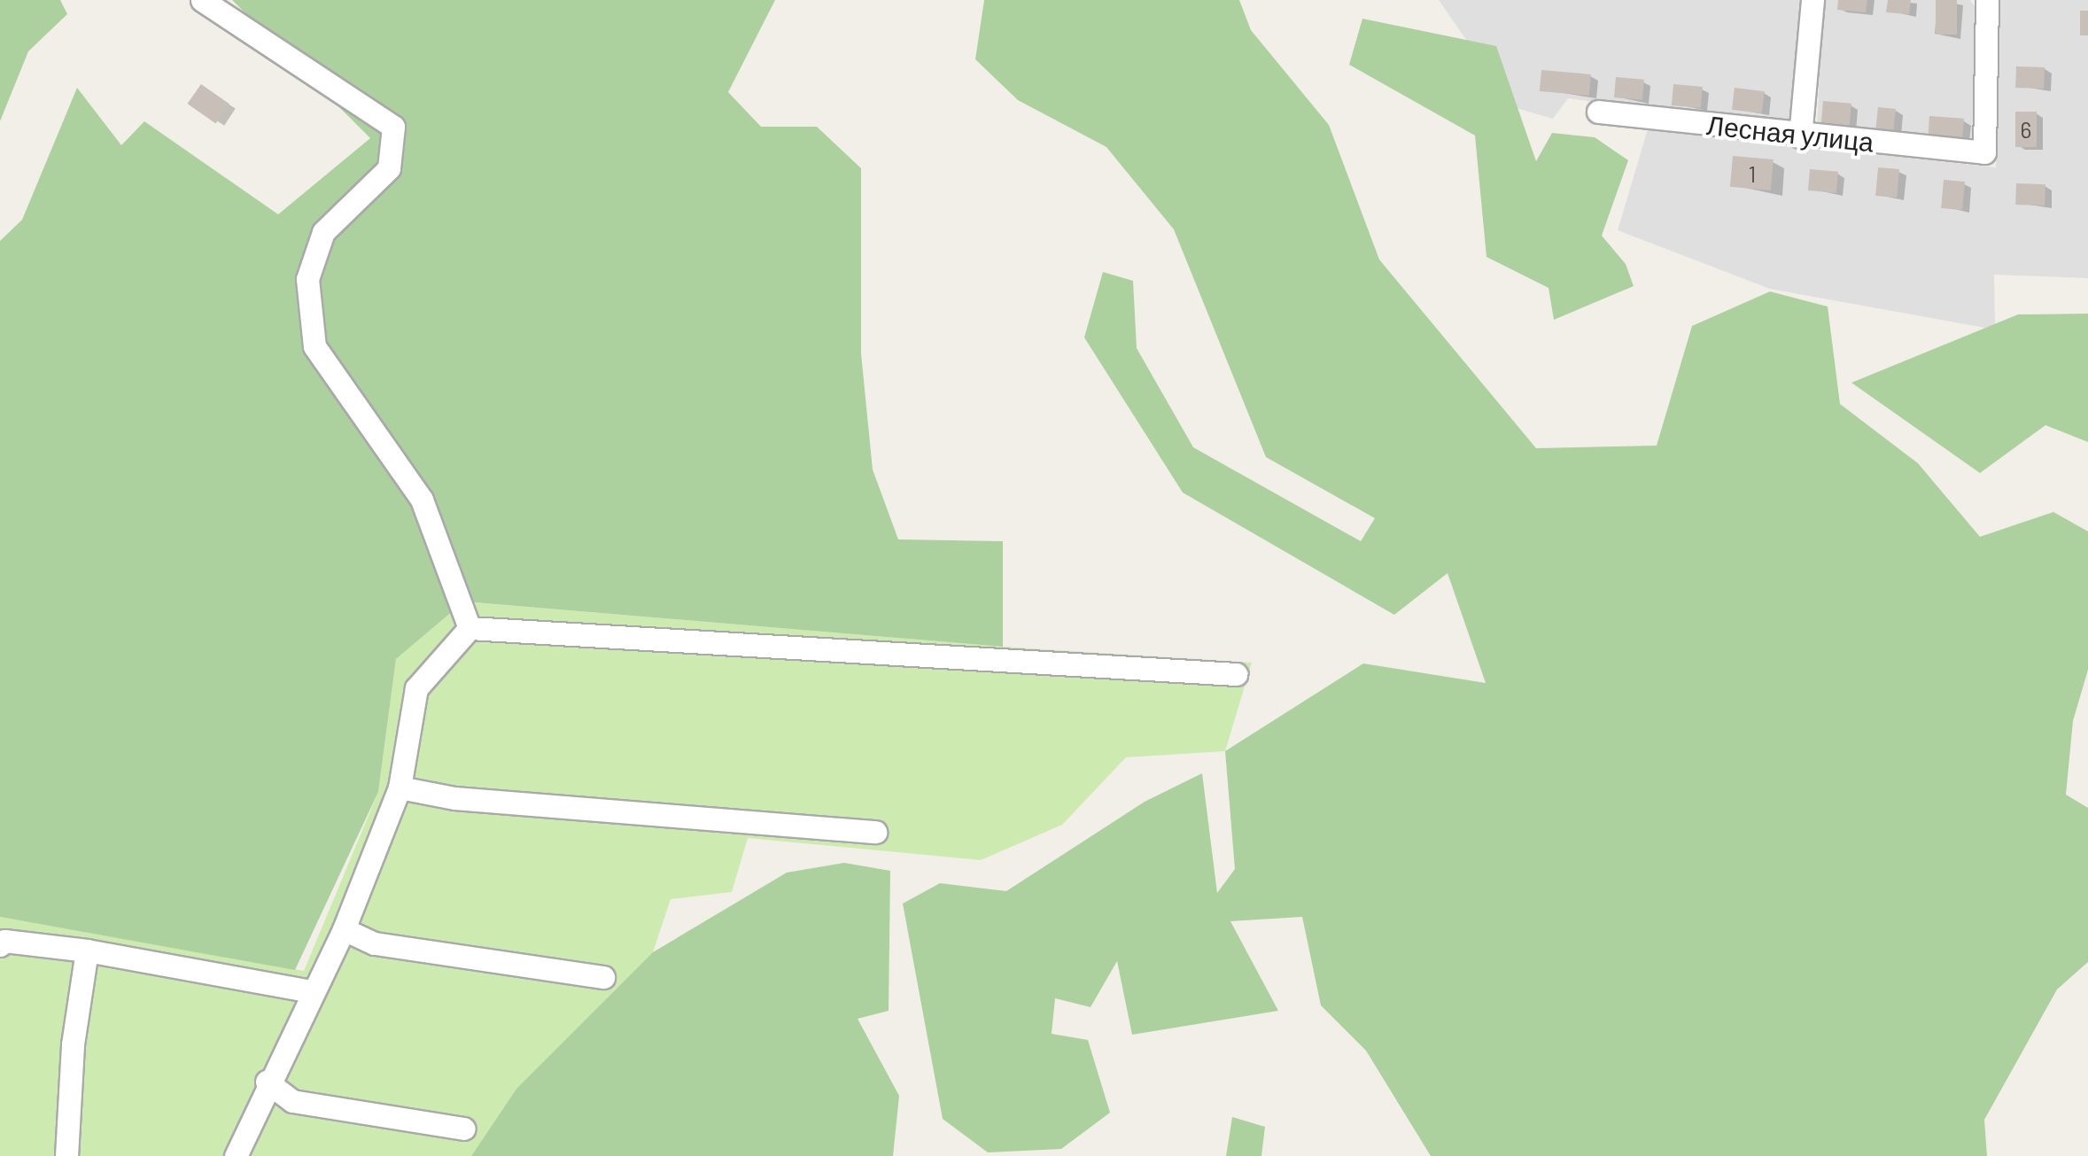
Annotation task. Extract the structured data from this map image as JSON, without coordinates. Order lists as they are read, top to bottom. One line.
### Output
{"streets":{"street":["Лесная улица"]},"house_numbers":["6","1"]}
